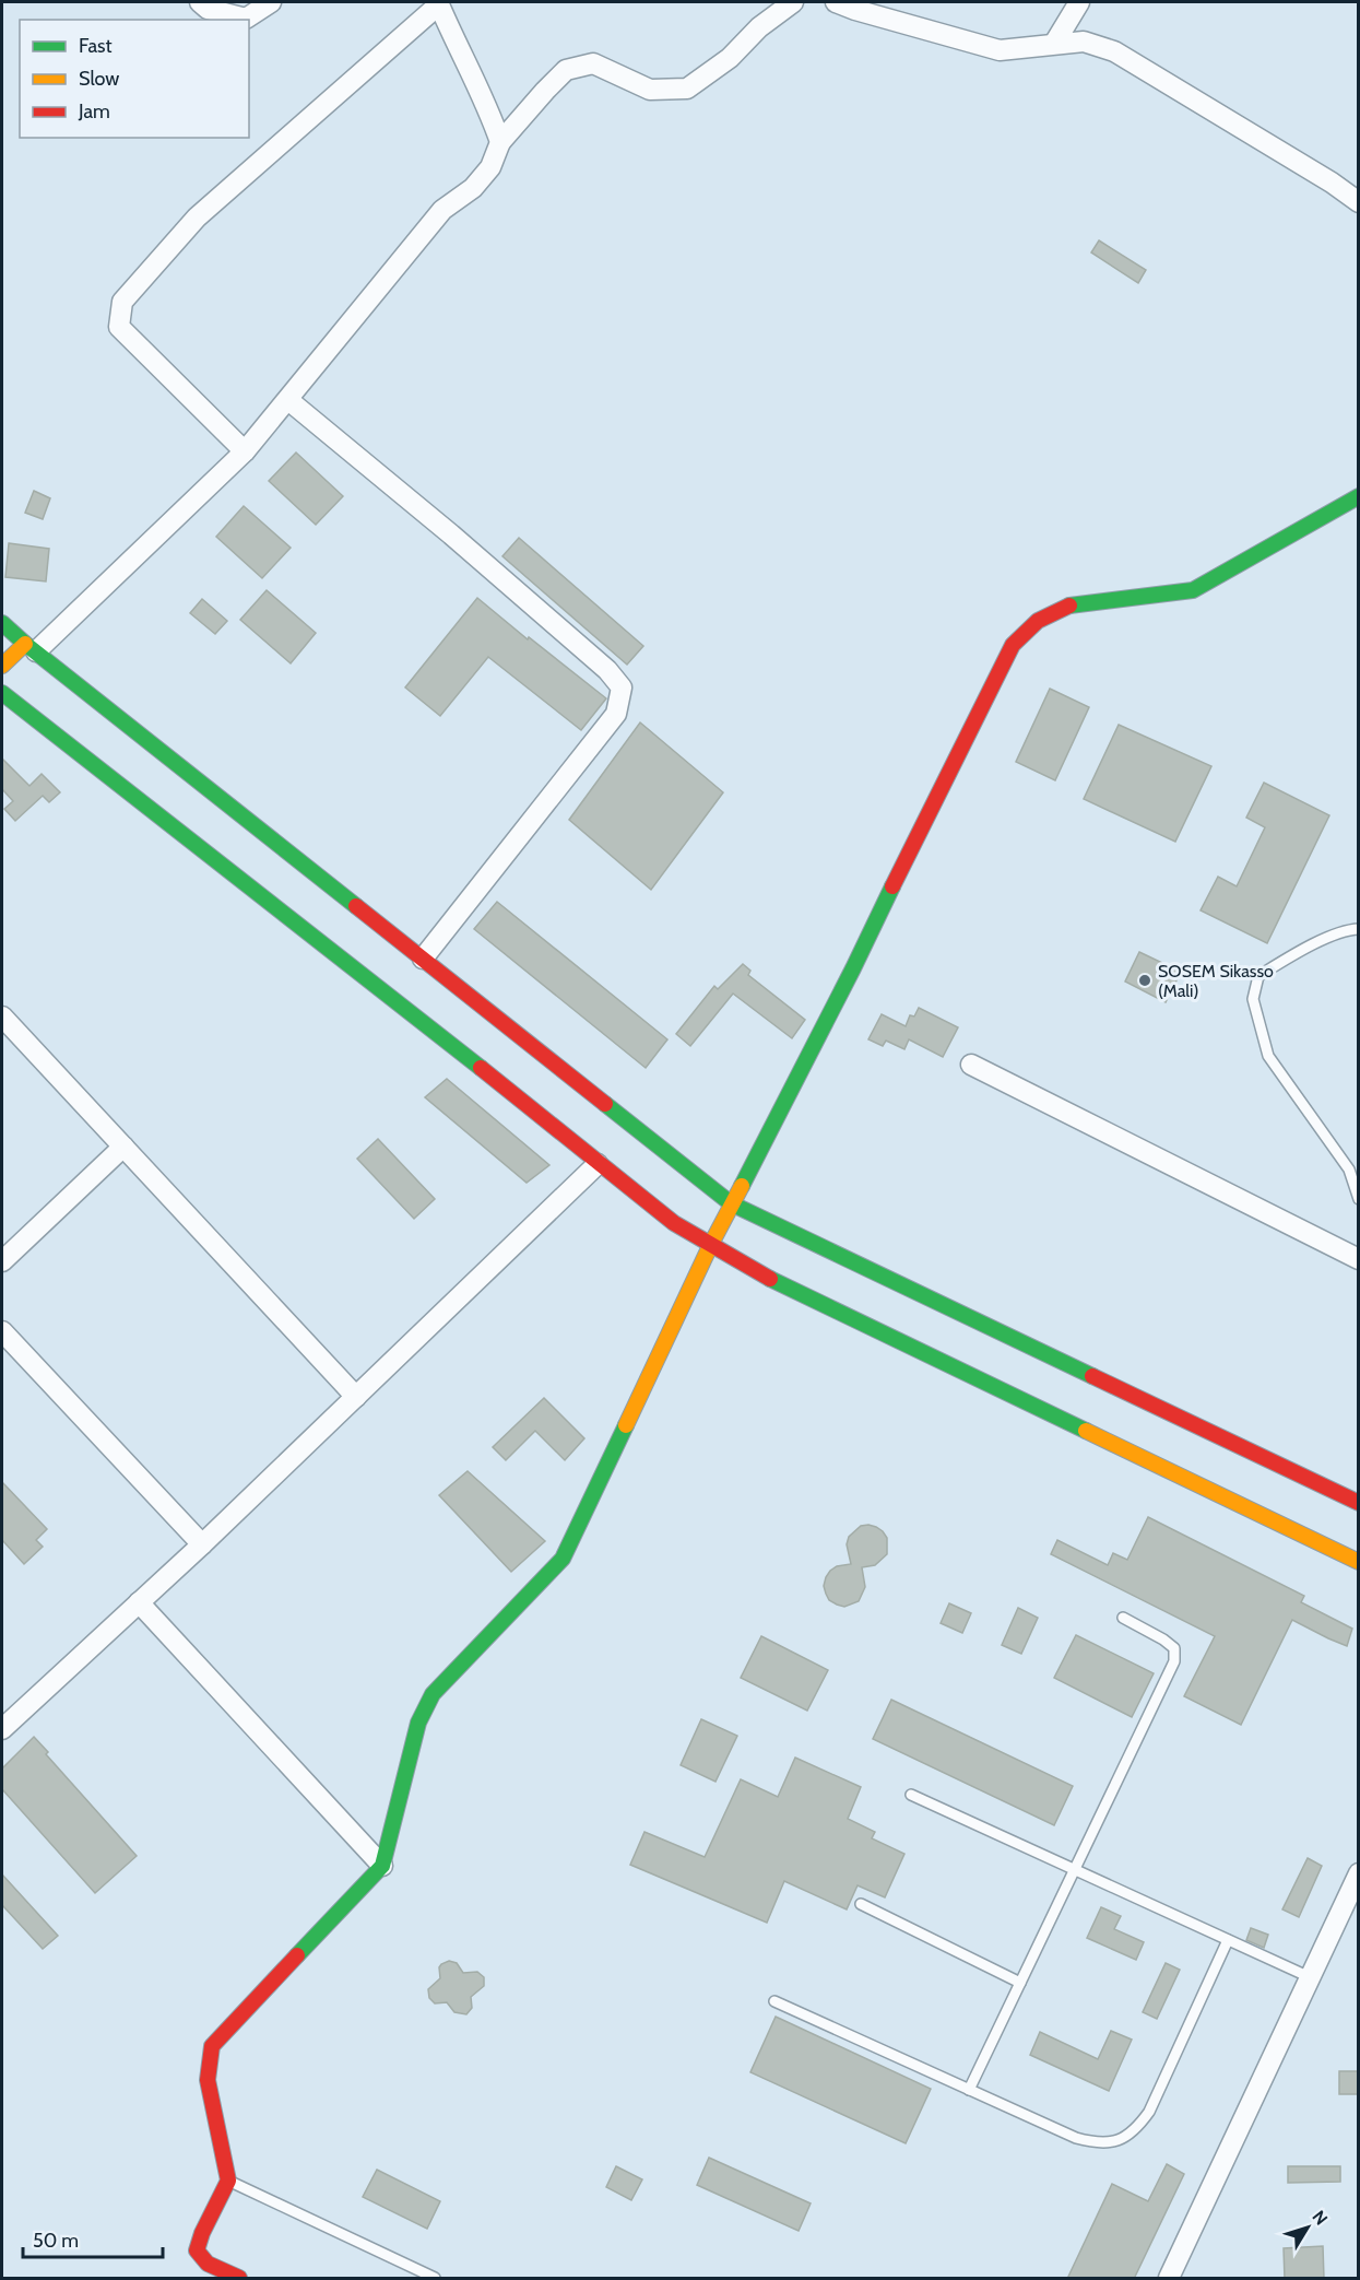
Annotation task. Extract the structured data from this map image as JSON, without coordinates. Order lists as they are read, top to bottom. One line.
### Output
{"places":["SOSEM Sikasso (Mali)"],"legend":["Fast","Slow","Jam"],"scale_bar":"50 m","north":"top right"}
